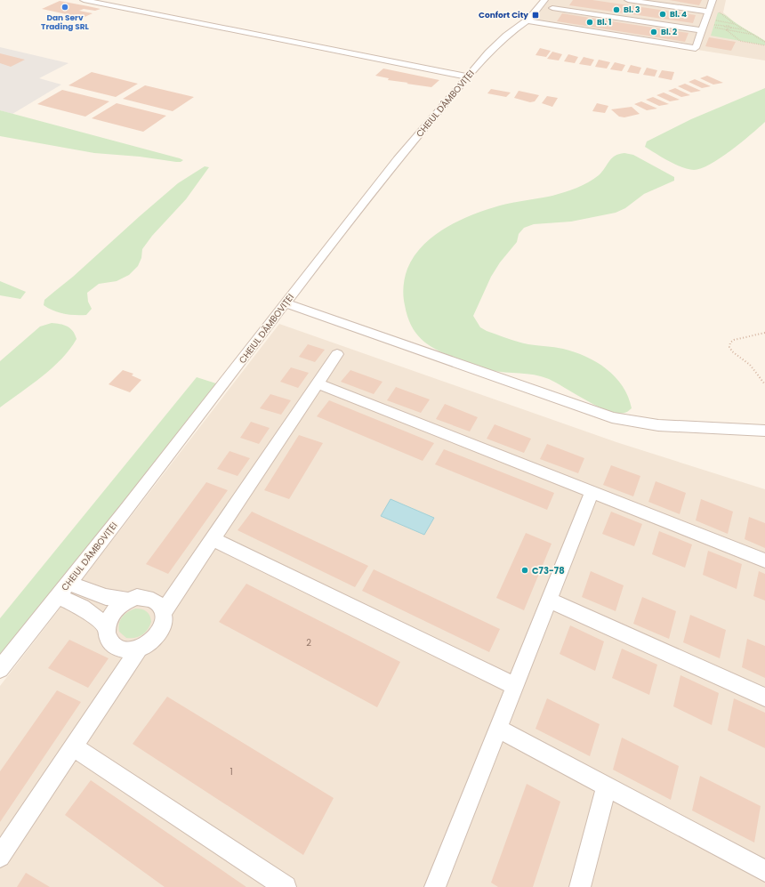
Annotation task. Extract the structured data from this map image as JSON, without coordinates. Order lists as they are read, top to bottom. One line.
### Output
{"streets":{"street":["CHEIUL DÂMBOVIȚEI"]},"places":{"other":["Dan Serv Trading SRL","Bl. 3","Bl. 4","Bl. 1","Bl. 2","C73-78"],"transit":["Confort City"]},"house_numbers":["2","1"]}
